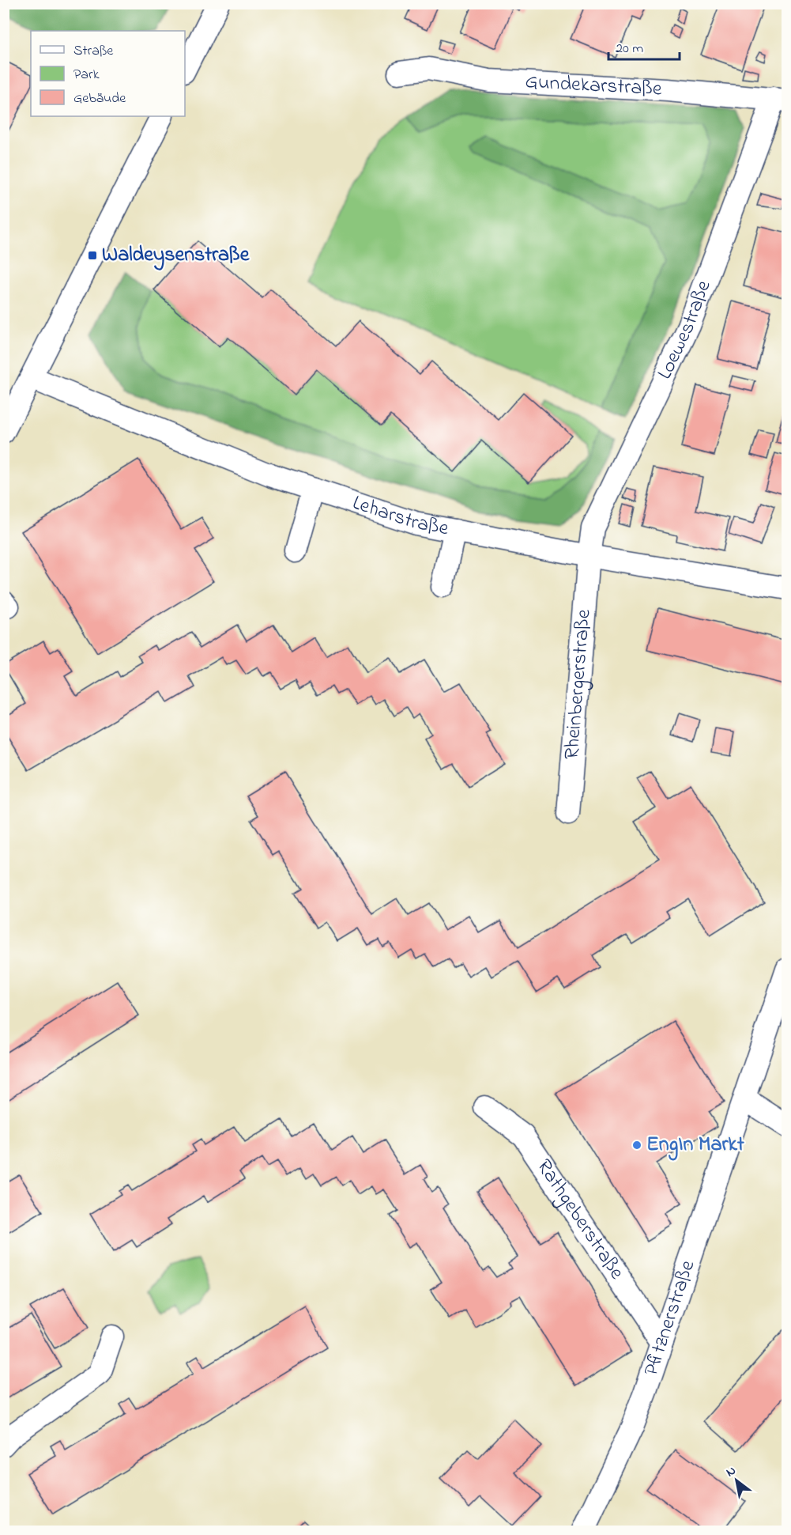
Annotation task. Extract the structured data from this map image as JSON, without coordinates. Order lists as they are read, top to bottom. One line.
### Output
{"streets":{"street":["Gundekarstraße","Loewestraße","Leharstraße","Rheinbergerstraße","Rathgeberstraße","Pfitznerstraße"]},"crossings":[["Gundekarstraße","Loewestraße"],["Loewestraße","Leharstraße"],["Loewestraße","Rheinbergerstraße"],["Leharstraße","Rheinbergerstraße"],["Rathgeberstraße","Pfitznerstraße"]],"places":{"transit":["Waldeysenstraße"],"other":["EngIn Markt"]},"legend":["Straße","Park","Gebäude"],"scale_bar":"20 m","north":"top left"}
